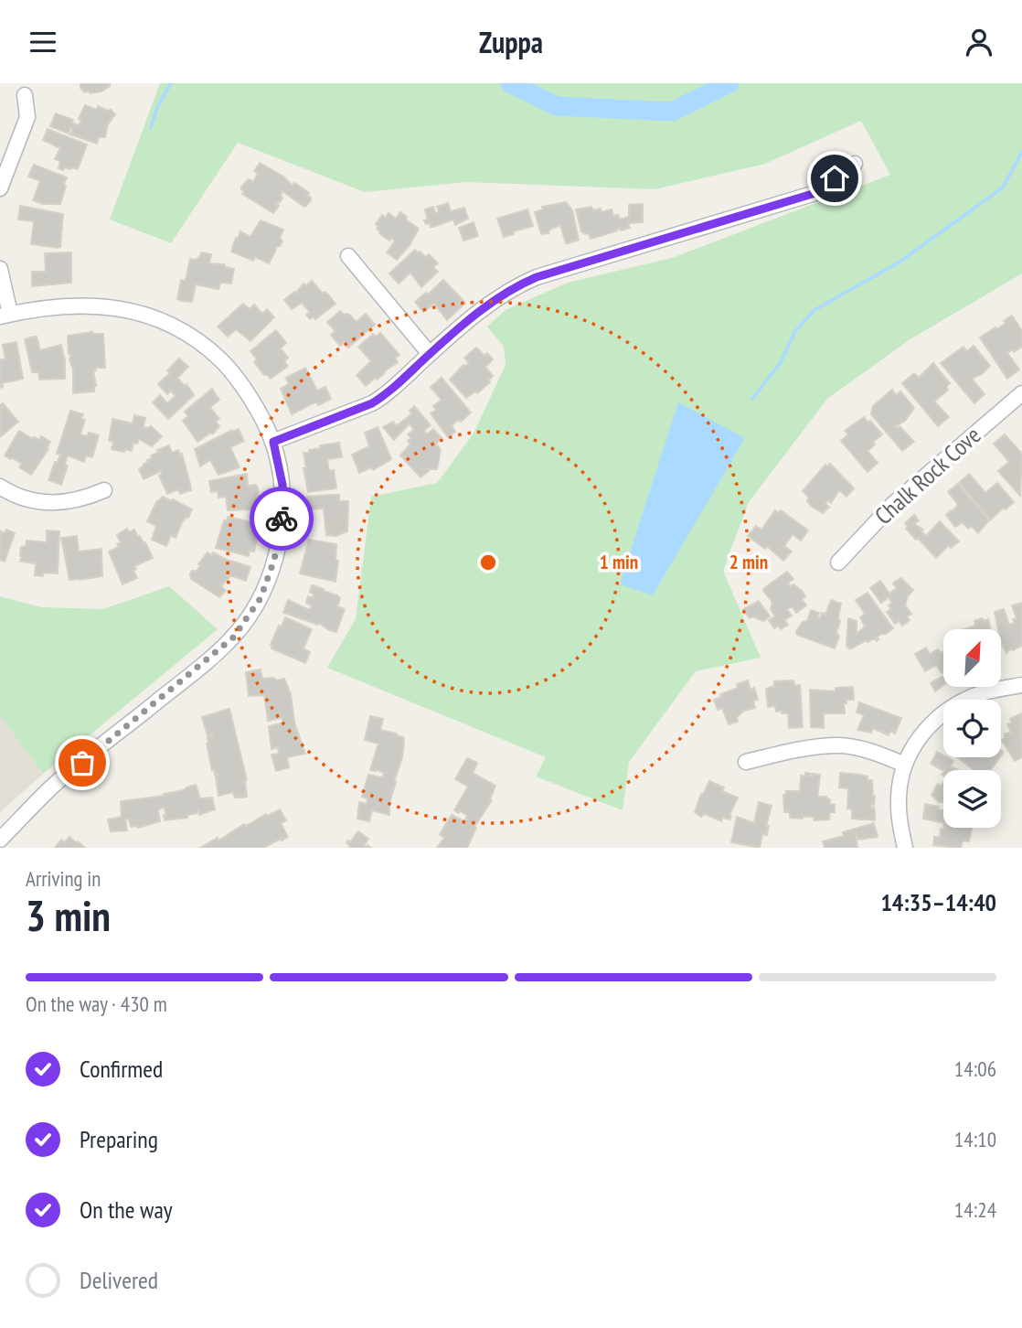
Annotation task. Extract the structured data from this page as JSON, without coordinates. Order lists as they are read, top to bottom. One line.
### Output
{"streets":{"street":["Chalk Rock Cove"]},"north":"top right","page":{"header":"Zuppa","heading":["3 min","Arriving in","14:35–14:40"],"bar":"On the way · 430 m","list":[["Confirmed","14:06"],["Preparing","14:10"],["On the way","14:24"],"Delivered"]},"rings":["1 min","2 min"]}
